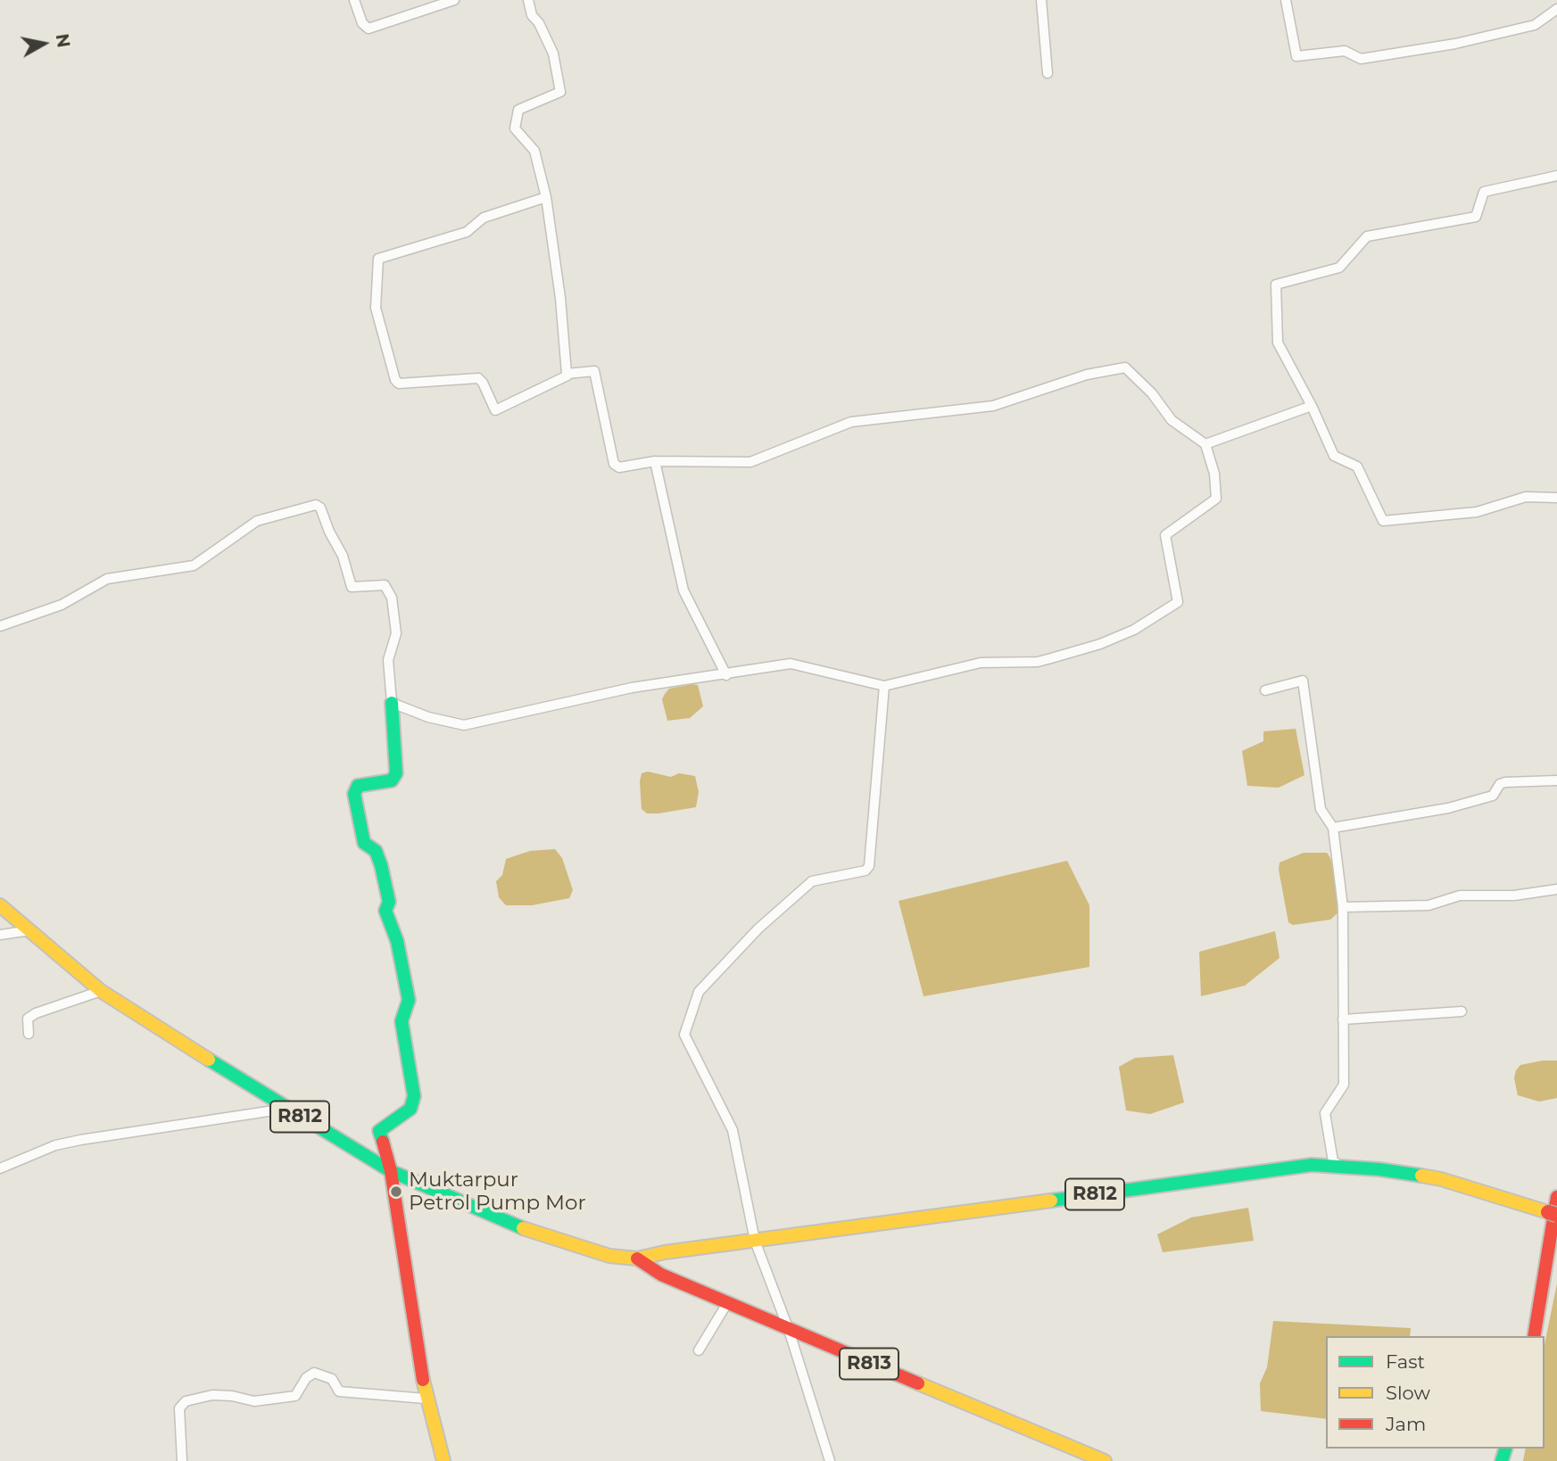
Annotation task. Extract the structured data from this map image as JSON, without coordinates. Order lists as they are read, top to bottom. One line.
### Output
{"streets":{"main road":["R812","R813"]},"crossings":[["R812","R813"]],"places":["Muktarpur Petrol Pump Mor"],"legend":["Fast","Slow","Jam"],"north":"right"}
